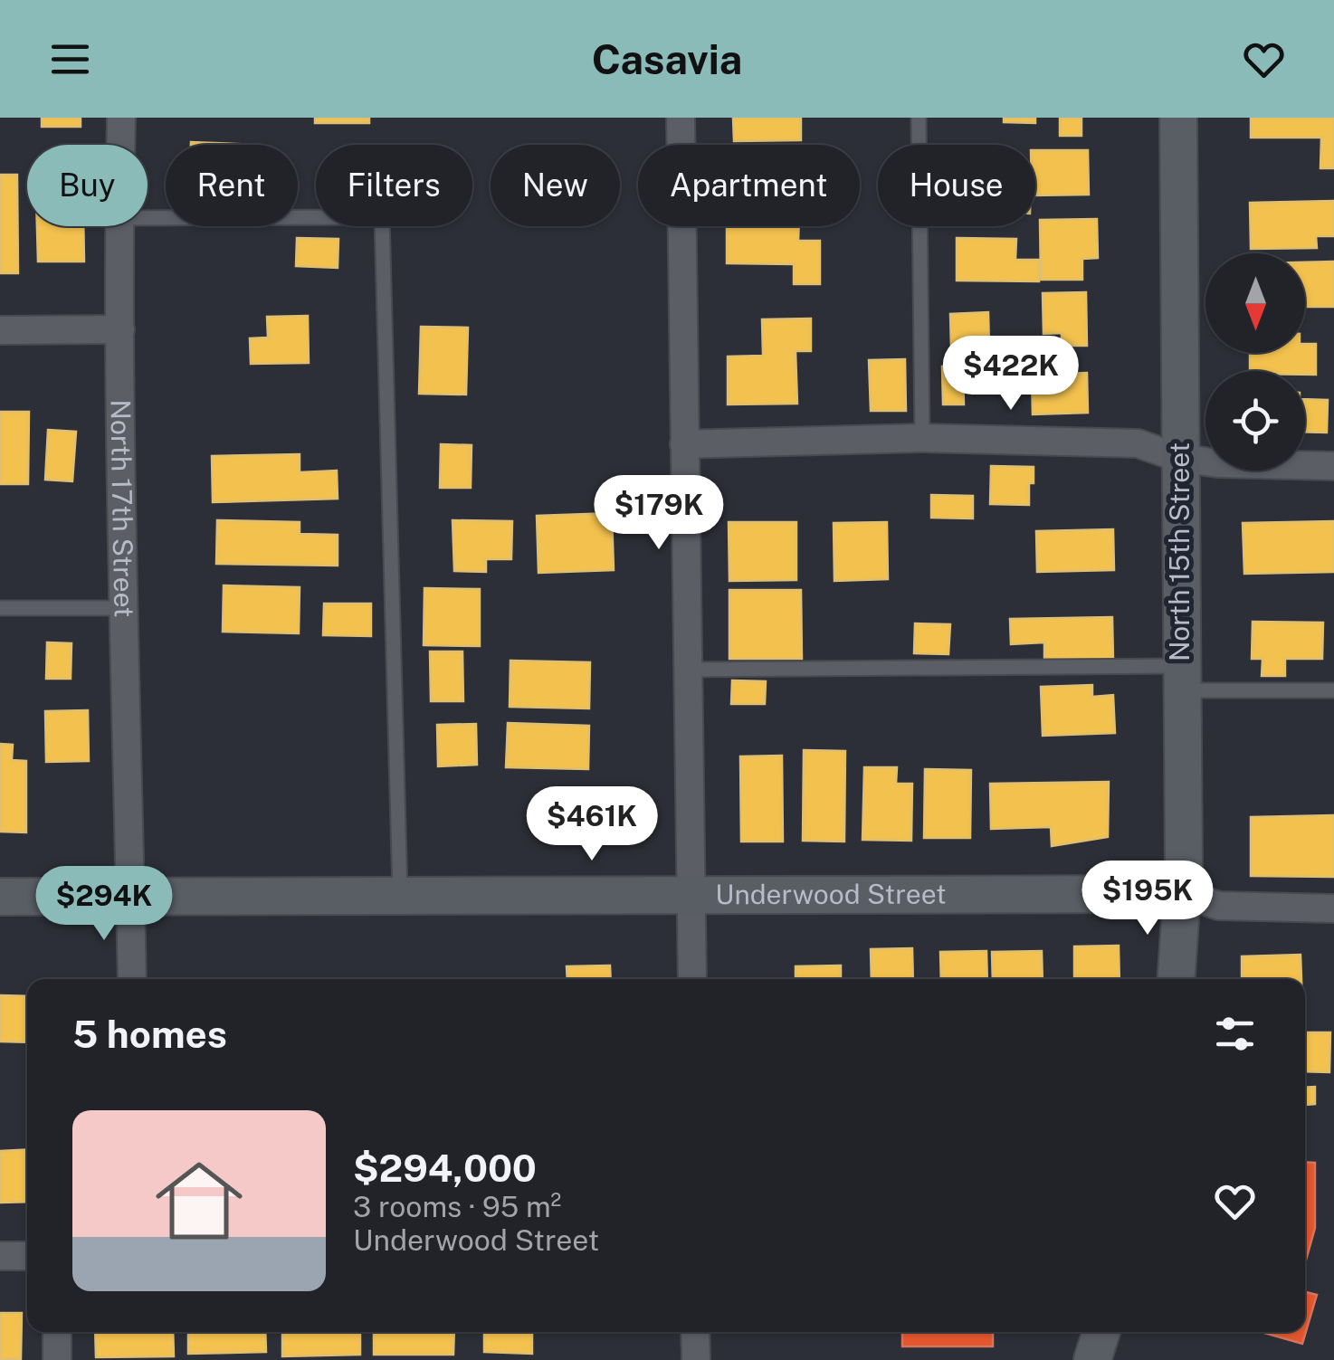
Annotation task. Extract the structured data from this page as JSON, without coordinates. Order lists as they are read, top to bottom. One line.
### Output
{"streets":{"street":["North 17th Street","North 15th Street","Underwood Street"]},"crossings":[["North 17th Street","Underwood Street"],["North 15th Street","Underwood Street"]],"north":"bottom","page":{"header":"Casavia","chip":["Buy","Rent","Filters","New","Apartment","House"],"price":["$422K","$179K","$461K","$195K","$294K"],"heading":"5 homes","list":[{"name":"$294,000","note":"3 rooms · 95 m² · Underwood Street"}]}}
